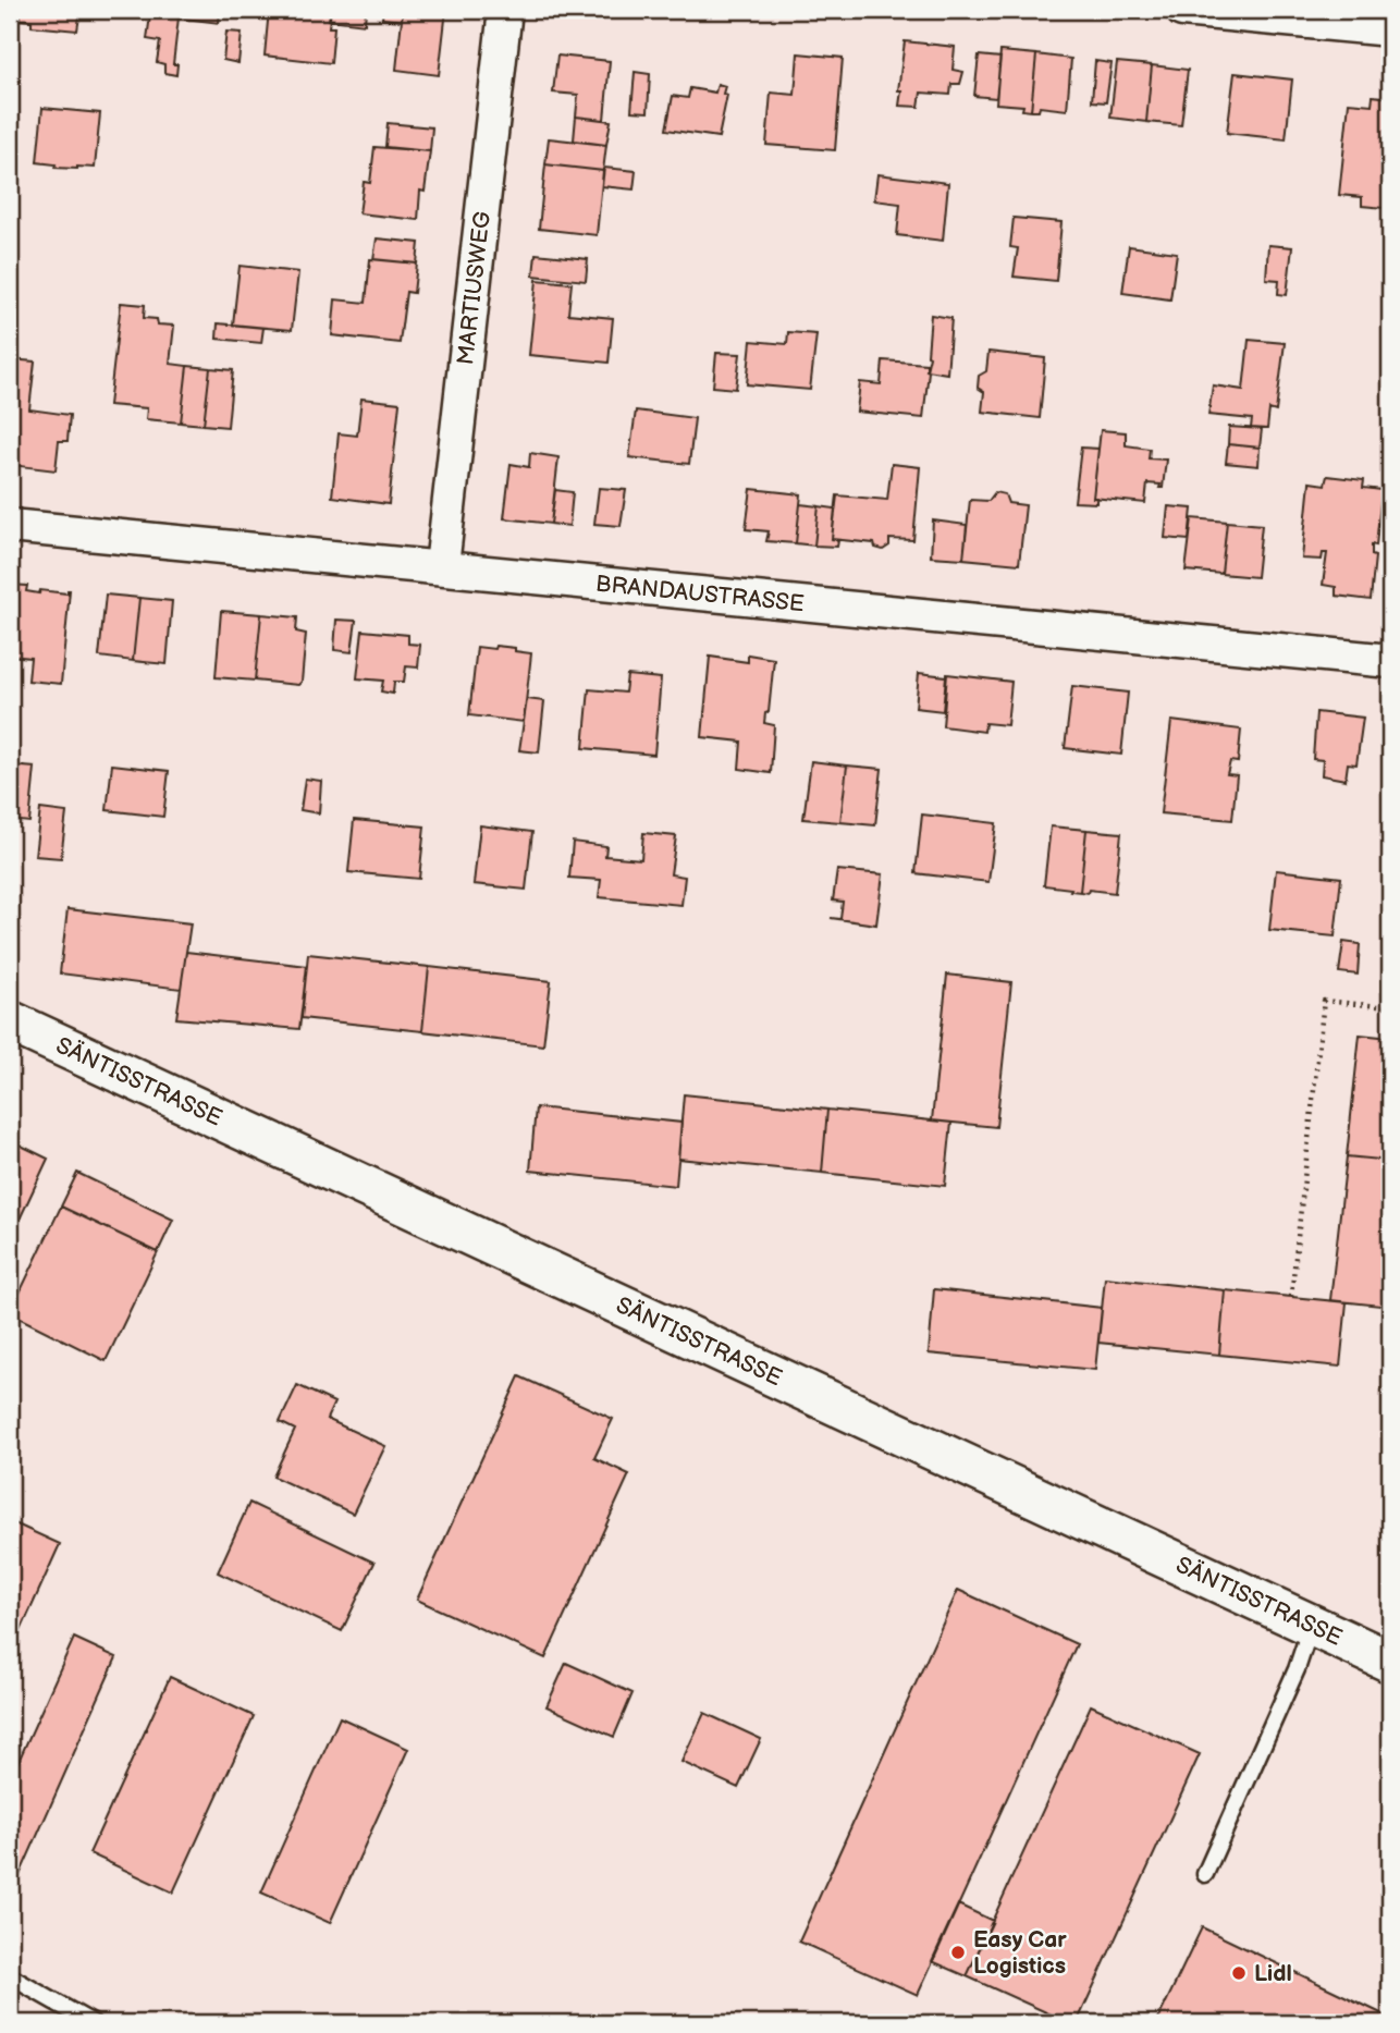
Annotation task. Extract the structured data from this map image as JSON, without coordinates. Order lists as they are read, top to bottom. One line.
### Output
{"streets":{"street":["MARTIUSWEG","BRANDAUSTRASSE","SÄNTISSTRASSE"]},"crossings":[["MARTIUSWEG","BRANDAUSTRASSE"]],"places":["Easy Car Logistics","Lidl"]}
